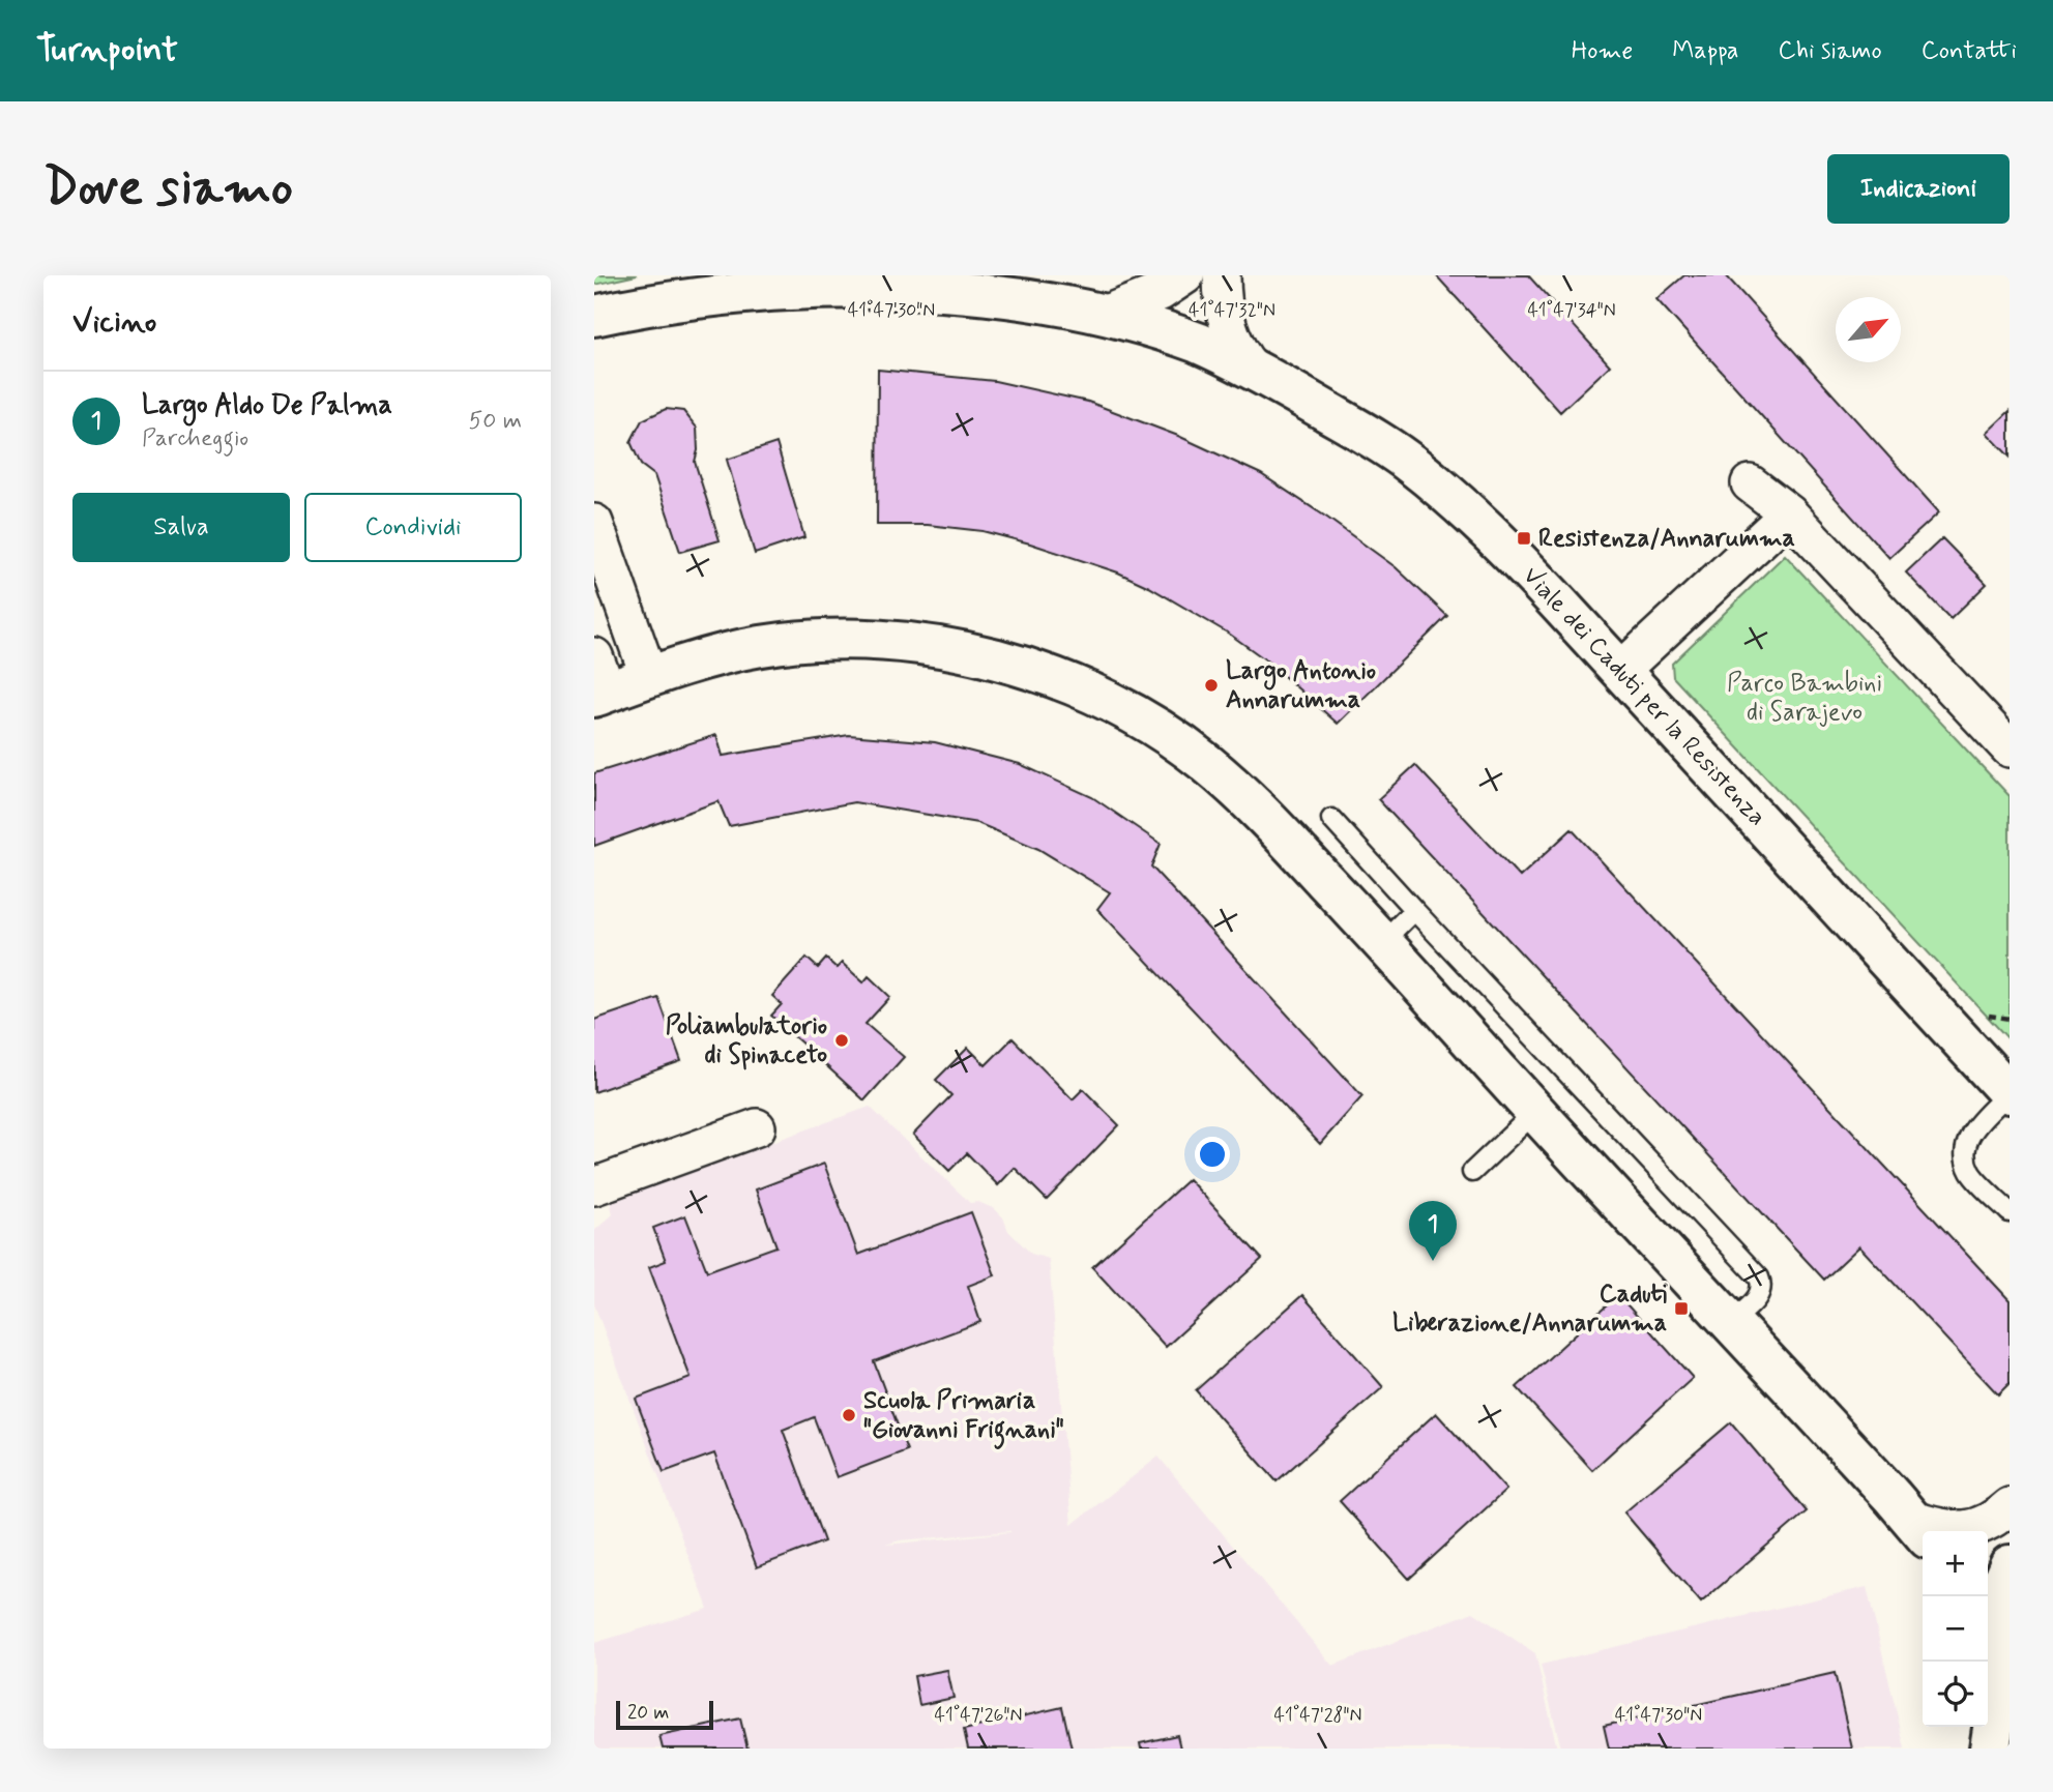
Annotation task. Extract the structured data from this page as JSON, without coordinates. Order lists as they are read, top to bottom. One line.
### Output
{"streets":{"street":["Viale dei Caduti per la Resistenza"]},"parks":["Parco Bambini di Sarajevo"],"places":{"transit":["Resistenza/Annarumma","Caduti Liberazione/Annarumma"],"other":["Largo Antonio Annarumma","Poliambulatorio di Spinaceto","Scuola Primaria \"Giovanni Frignani\""]},"scale_bar":"20 m","north":"top right","page":{"header":"Turnpoint","nav":["Home","Mappa","Chi siamo","Contatti"],"buttons":["Indicazioni",["Salva","Condividi"]],"title":"Dove siamo","heading":"Vicino","list":[{"mark":"1","name":"Largo Aldo De Palma","note":"Parcheggio","value":"50 m"}],"pins":"1","map_buttons":["+","−"],"scale":"20 m"},"coordinates":["41°47'30\"N","41°47'32\"N","41°47'34\"N","41°47'26\"N","41°47'28\"N"]}
